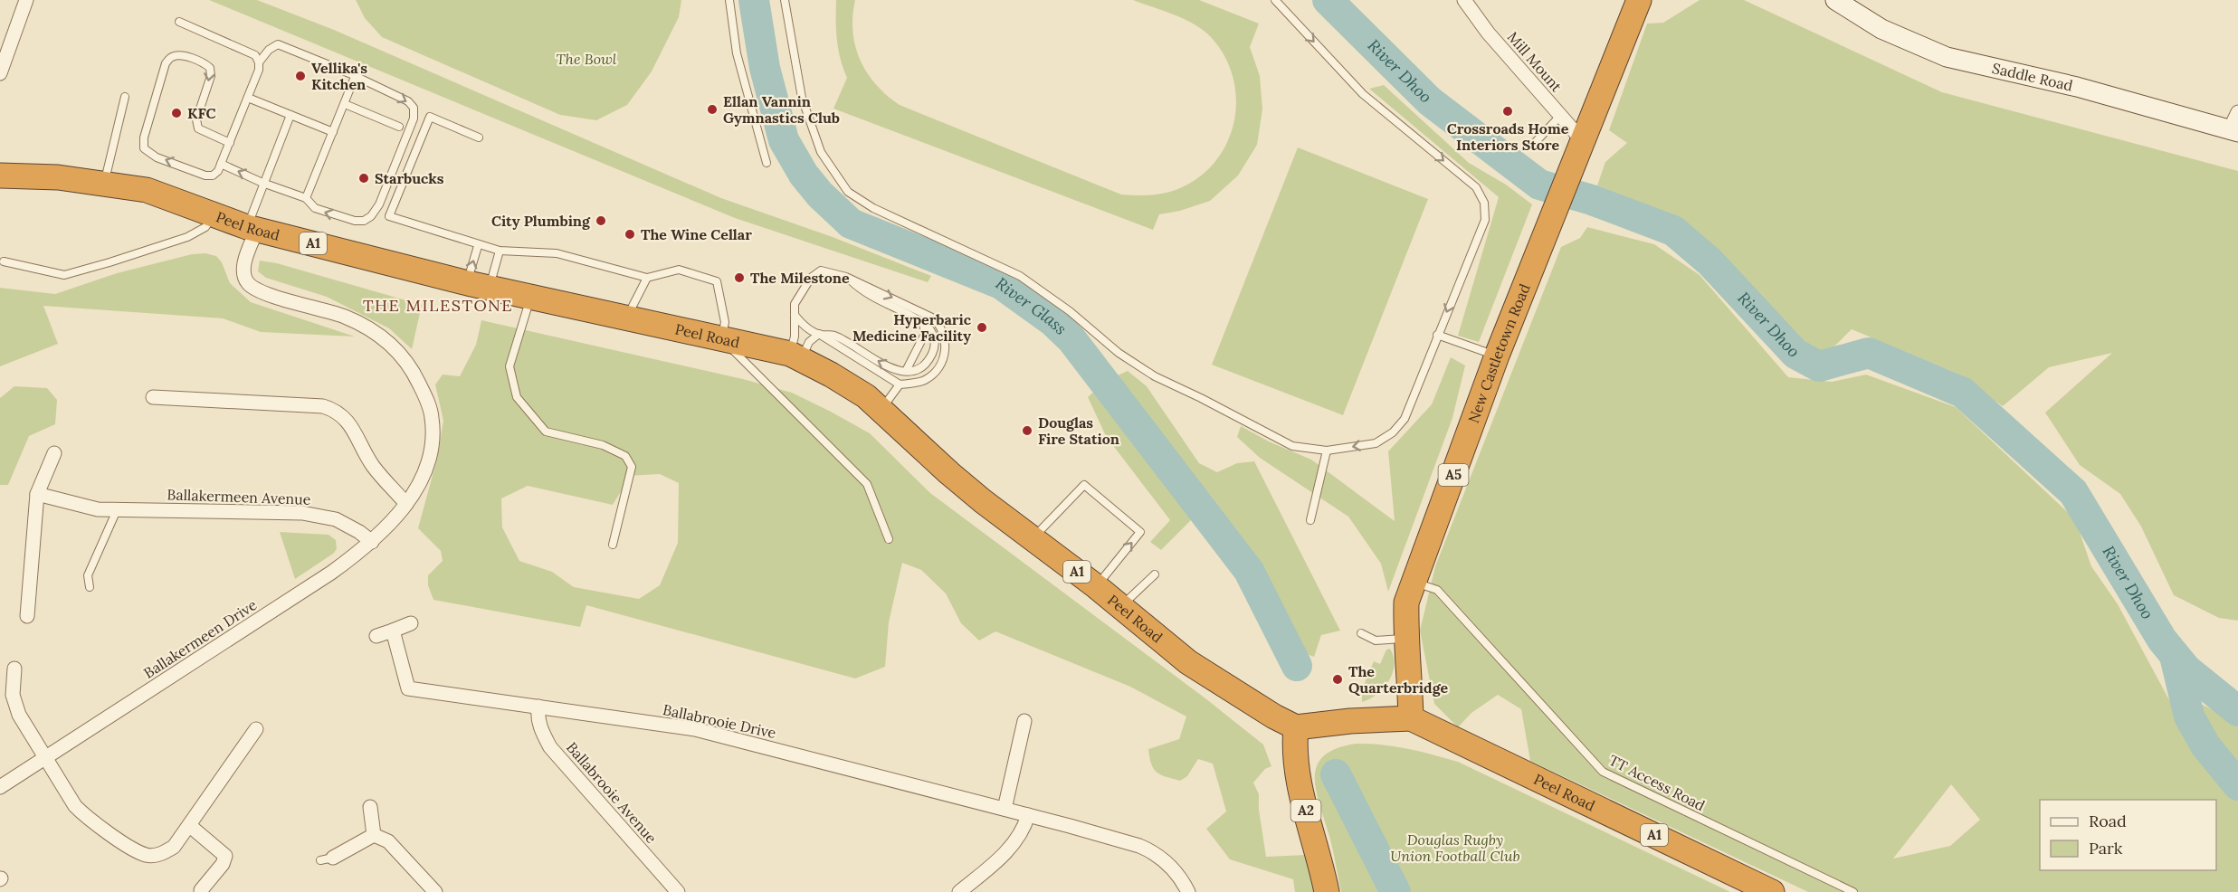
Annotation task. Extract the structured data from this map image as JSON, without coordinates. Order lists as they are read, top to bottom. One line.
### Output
{"streets":{"highway":["Peel Road","A1","New Castletown Road","A5","A2"],"main road":["Saddle Road"],"street":["Mill Mount","Ballakermeen Avenue","Ballakermeen Drive","Ballabrooie Drive","Ballabrooie Avenue"],"lane":["TT Access Road"]},"crossings":[["Mill Mount","New Castletown Road"],["Peel Road","New Castletown Road"],["Peel Road","Ballakermeen Drive"],["Peel Road","A2"],["New Castletown Road","TT Access Road"],["Ballakermeen Avenue","Ballakermeen Drive"],["Ballabrooie Drive","Ballabrooie Avenue"]],"districts":["THE MILESTONE"],"water":["River Dhoo","River Glass"],"parks":["The Bowl","Douglas Rugby Union Football Club"],"places":["Vellika's Kitchen","Ellan Vannin Gymnastics Club","Crossroads Home Interiors Store","KFC","Starbucks","City Plumbing","The Wine Cellar","The Milestone","Hyperbaric Medicine Facility","Douglas Fire Station","The Quarterbridge"],"legend":["Road","Park"]}
